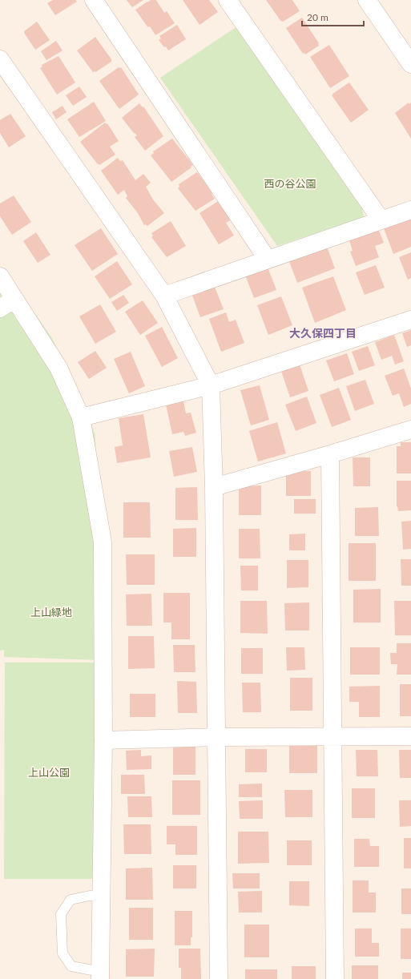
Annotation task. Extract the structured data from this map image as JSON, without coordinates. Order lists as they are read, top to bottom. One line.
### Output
{"districts":["大久保四丁目"],"parks":["西の谷公園","上山緑地","上山公園"],"scale_bar":"20 m"}
